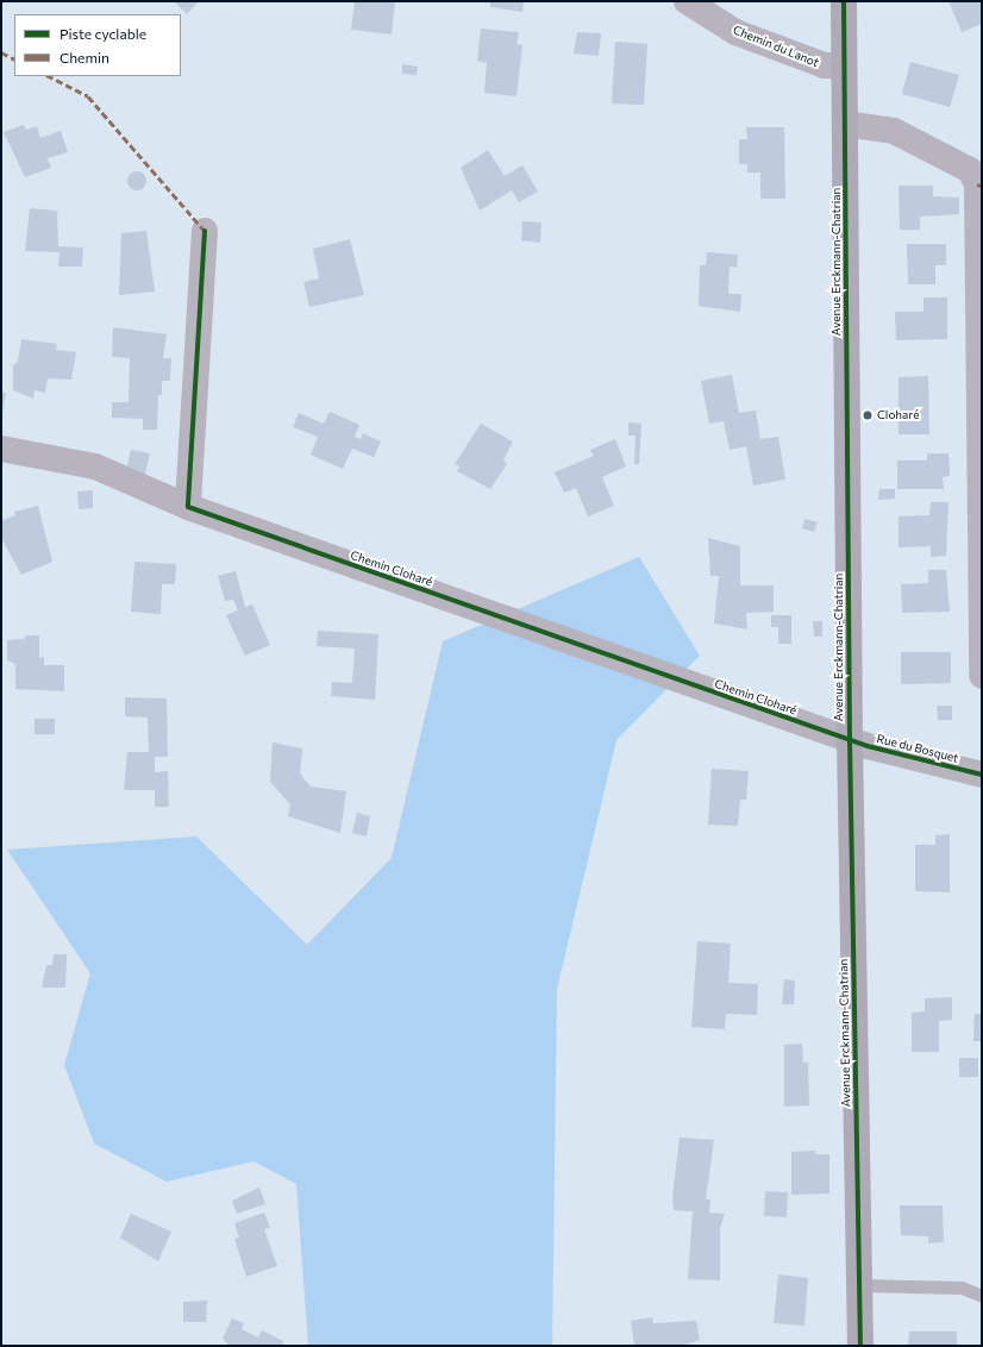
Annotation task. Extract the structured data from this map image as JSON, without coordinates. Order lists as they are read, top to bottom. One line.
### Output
{"streets":{"street":["Chemin du Lanot","Avenue Erckmann-Chatrian","Chemin Cloharé","Rue du Bosquet"]},"crossings":[["Chemin du Lanot","Avenue Erckmann-Chatrian"],["Avenue Erckmann-Chatrian","Chemin Cloharé"],["Avenue Erckmann-Chatrian","Rue du Bosquet"],["Chemin Cloharé","Rue du Bosquet"]],"places":["Cloharé"],"legend":["Piste cyclable","Chemin"]}
